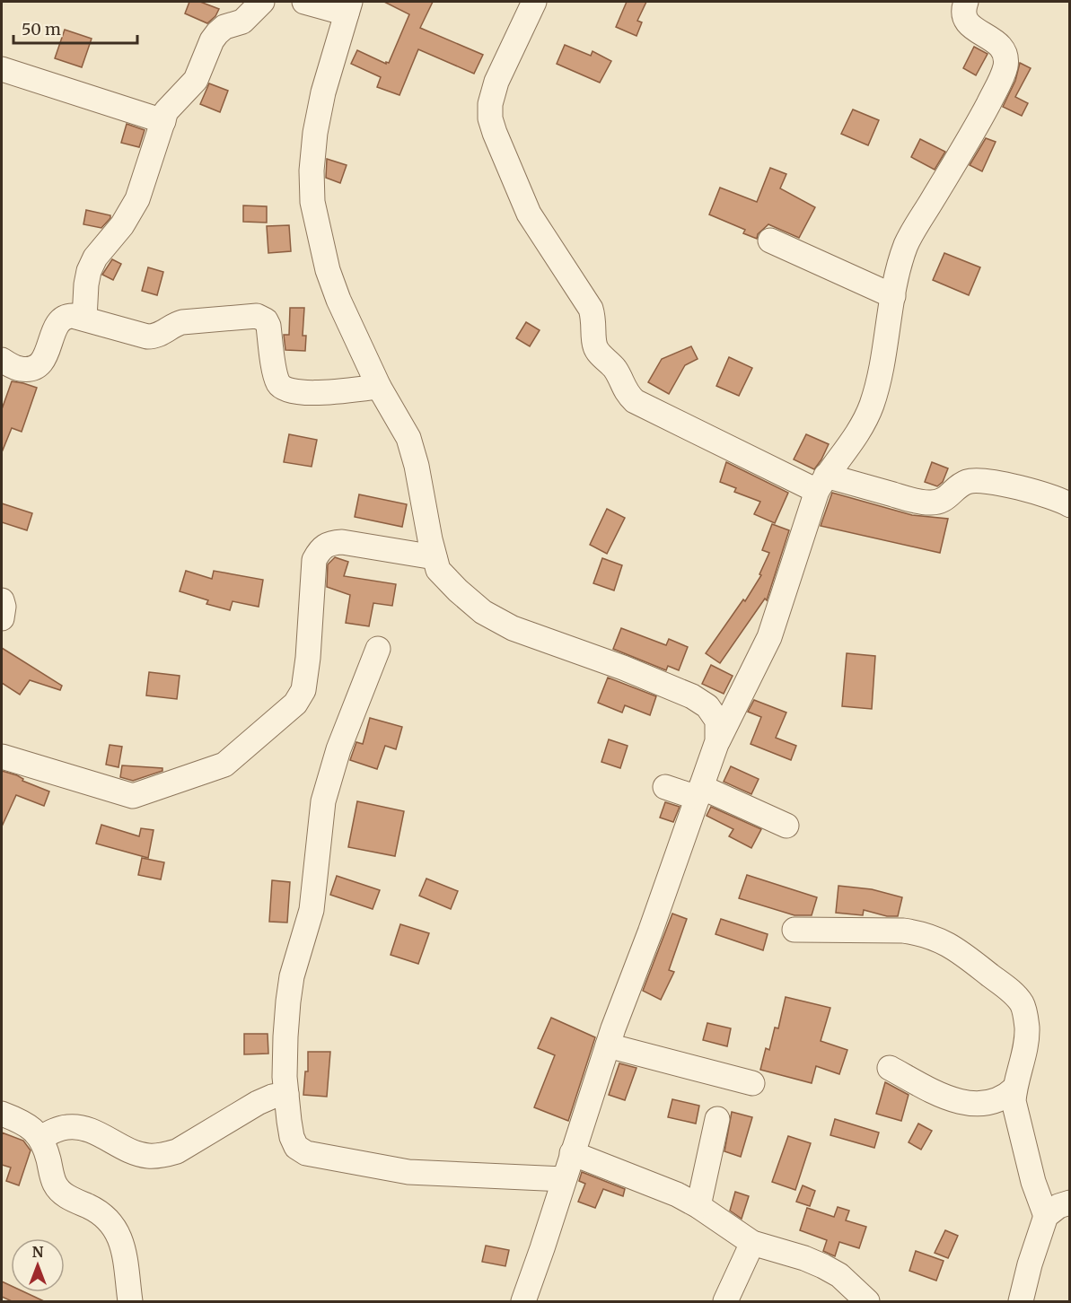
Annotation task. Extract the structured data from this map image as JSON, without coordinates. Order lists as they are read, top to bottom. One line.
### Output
{"scale_bar":"50 m","north":"top"}
